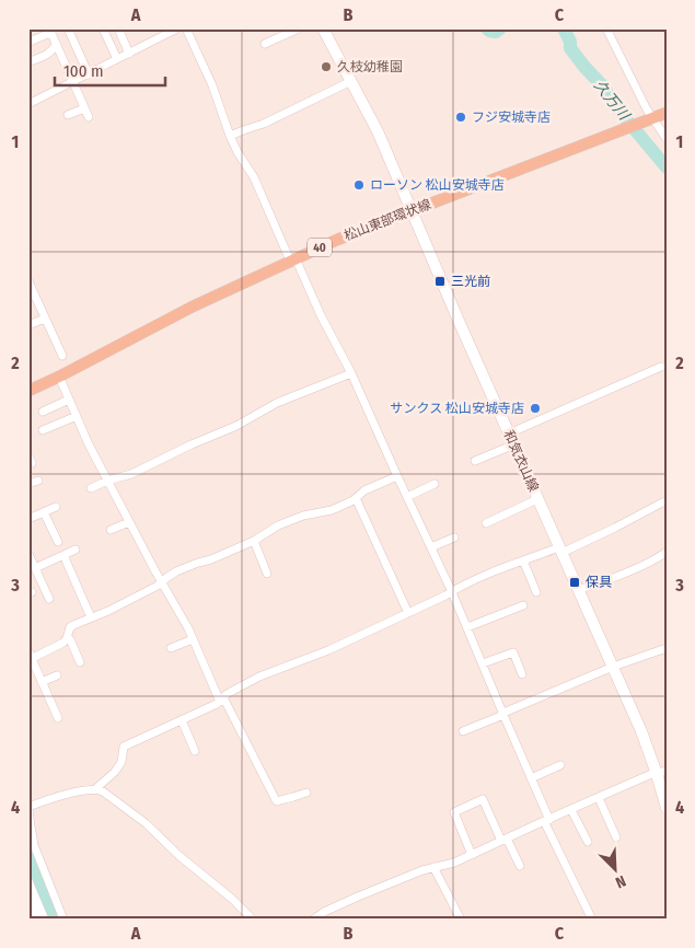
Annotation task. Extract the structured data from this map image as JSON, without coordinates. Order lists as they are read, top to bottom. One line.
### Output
{"streets":{"main road":["松山東部環状線","40","和気衣山線"]},"crossings":[["松山東部環状線","和気衣山線"]],"water":["久万川"],"places":{"other":["久枝幼稚園","フジ安城寺店","ローソン 松山安城寺店","サンクス 松山安城寺店"],"transit":["三光前","保具"]},"scale_bar":"100 m","north":"bottom right","grid":{"columns":["A","B","C"],"rows":["1","2","3","4"]}}
